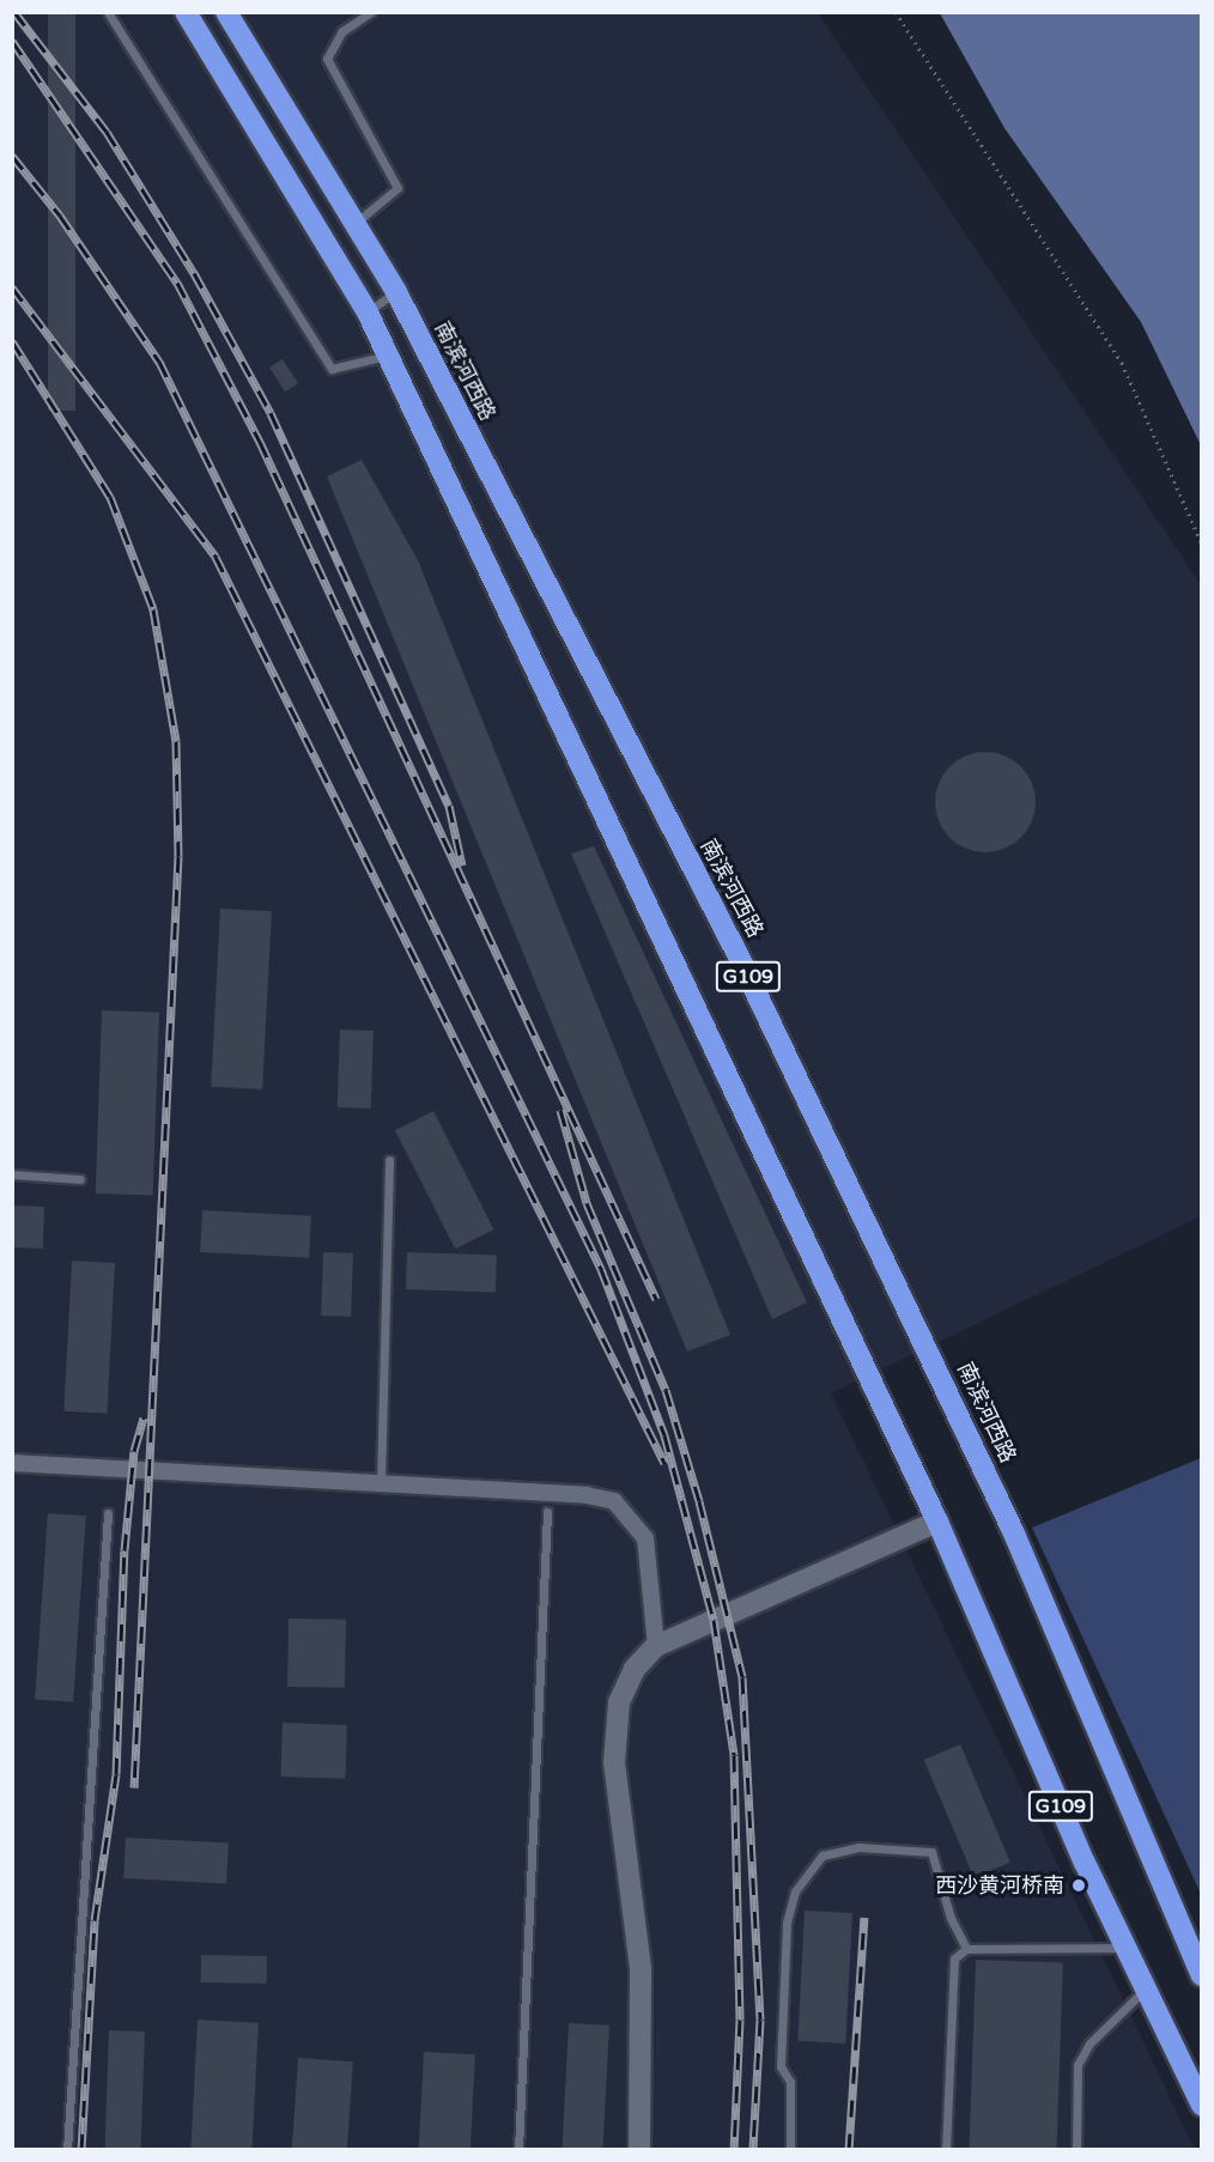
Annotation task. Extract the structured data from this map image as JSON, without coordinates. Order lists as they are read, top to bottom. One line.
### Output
{"streets":{"highway":["南滨河西路","G109"]},"places":["西沙黄河桥南"]}
